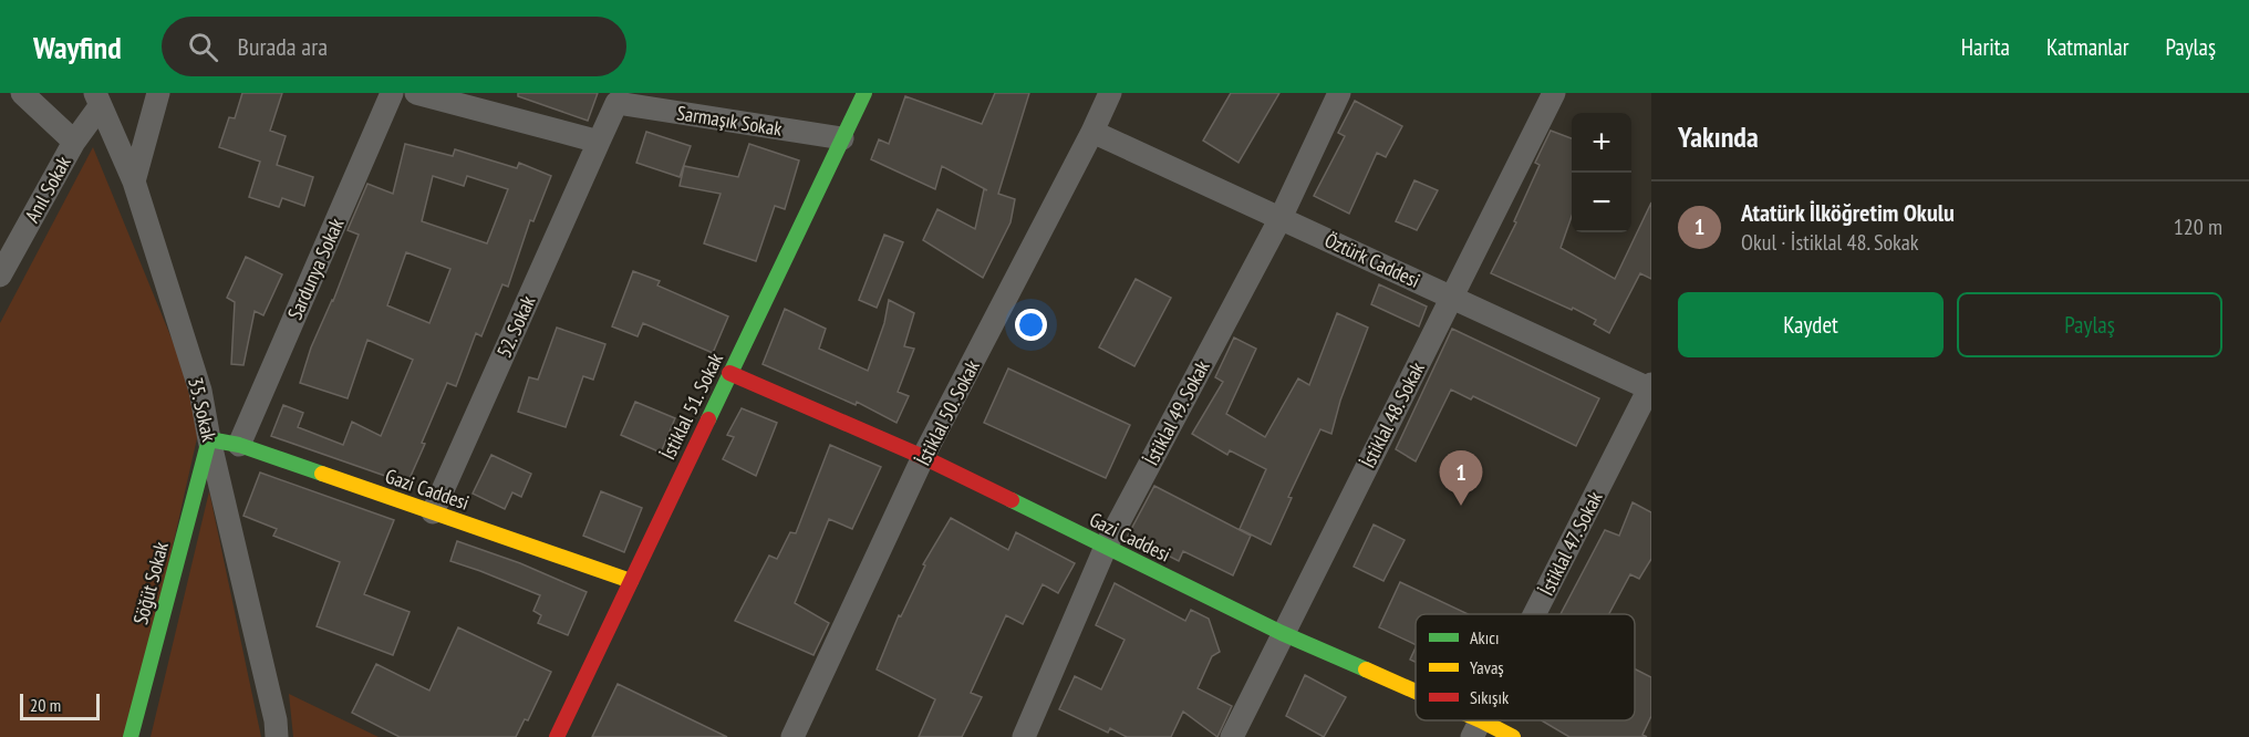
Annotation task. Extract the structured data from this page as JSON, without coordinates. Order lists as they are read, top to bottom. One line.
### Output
{"streets":{"street":["Sarmaşık Sokak","Anıl Sokak","Öztürk Caddesi","Sardunya Sokak","52. Sokak","İstiklal 51. Sokak","35. Sokak","İstiklal 50. Sokak","İstiklal 49. Sokak","İstiklal 48. Sokak","Gazi Caddesi","İstiklal 47. Sokak","Söğüt Sokak"]},"crossings":[["Sarmaşık Sokak","52. Sokak"],["Sarmaşık Sokak","İstiklal 51. Sokak"],["Anıl Sokak","35. Sokak"],["Öztürk Caddesi","İstiklal 50. Sokak"],["Öztürk Caddesi","İstiklal 49. Sokak"],["Öztürk Caddesi","İstiklal 48. Sokak"],["Öztürk Caddesi","İstiklal 47. Sokak"],["Sardunya Sokak","Gazi Caddesi"],["52. Sokak","Gazi Caddesi"],["İstiklal 51. Sokak","Gazi Caddesi"],["35. Sokak","Gazi Caddesi"],["35. Sokak","Söğüt Sokak"],["İstiklal 50. Sokak","Gazi Caddesi"],["İstiklal 49. Sokak","Gazi Caddesi"],["İstiklal 48. Sokak","Gazi Caddesi"],["Gazi Caddesi","Söğüt Sokak"]],"legend":["Akıcı","Yavaş","Sıkışık"],"scale_bar":"20 m","page":{"header":"Wayfind","search":"Burada ara","nav":["Harita","Katmanlar","Paylaş"],"heading":"Yakında","map_buttons":["+","−"],"list":[{"mark":"1","name":"Atatürk İlköğretim Okulu","note":"Okul · İstiklal 48. Sokak","value":"120 m"}],"buttons":["Kaydet","Paylaş"],"pins":"1","scale":"20 m"}}
